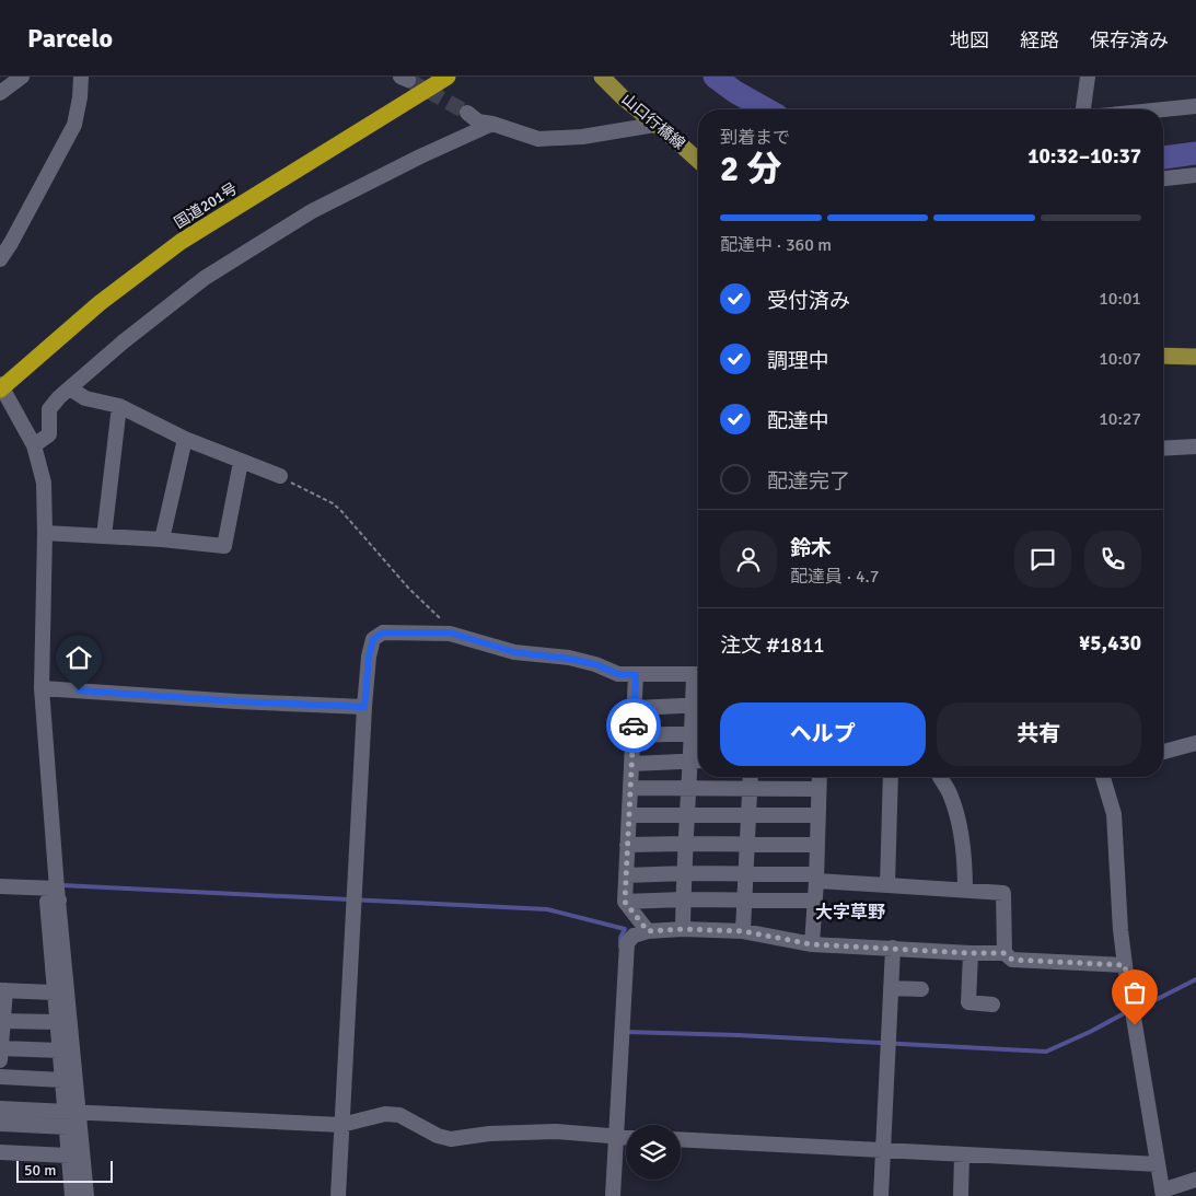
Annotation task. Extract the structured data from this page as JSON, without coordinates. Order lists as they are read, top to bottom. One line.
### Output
{"streets":{"highway":["国道201号"],"main road":["山口行橋線"]},"districts":["大字草野"],"scale_bar":"50 m","page":{"header":"Parcelo","nav":["地図","経路","保存済み"],"heading":["2 分","到着まで","10:32–10:37"],"panel":["鈴木","配達員 · 4.7","注文 #1811","¥5,430"],"bar":"配達中 · 360 m","list":[["受付済み","10:01"],["調理中","10:07"],["配達中","10:27"],"配達完了"],"buttons":["ヘルプ","共有"],"scale":"50 m"}}
